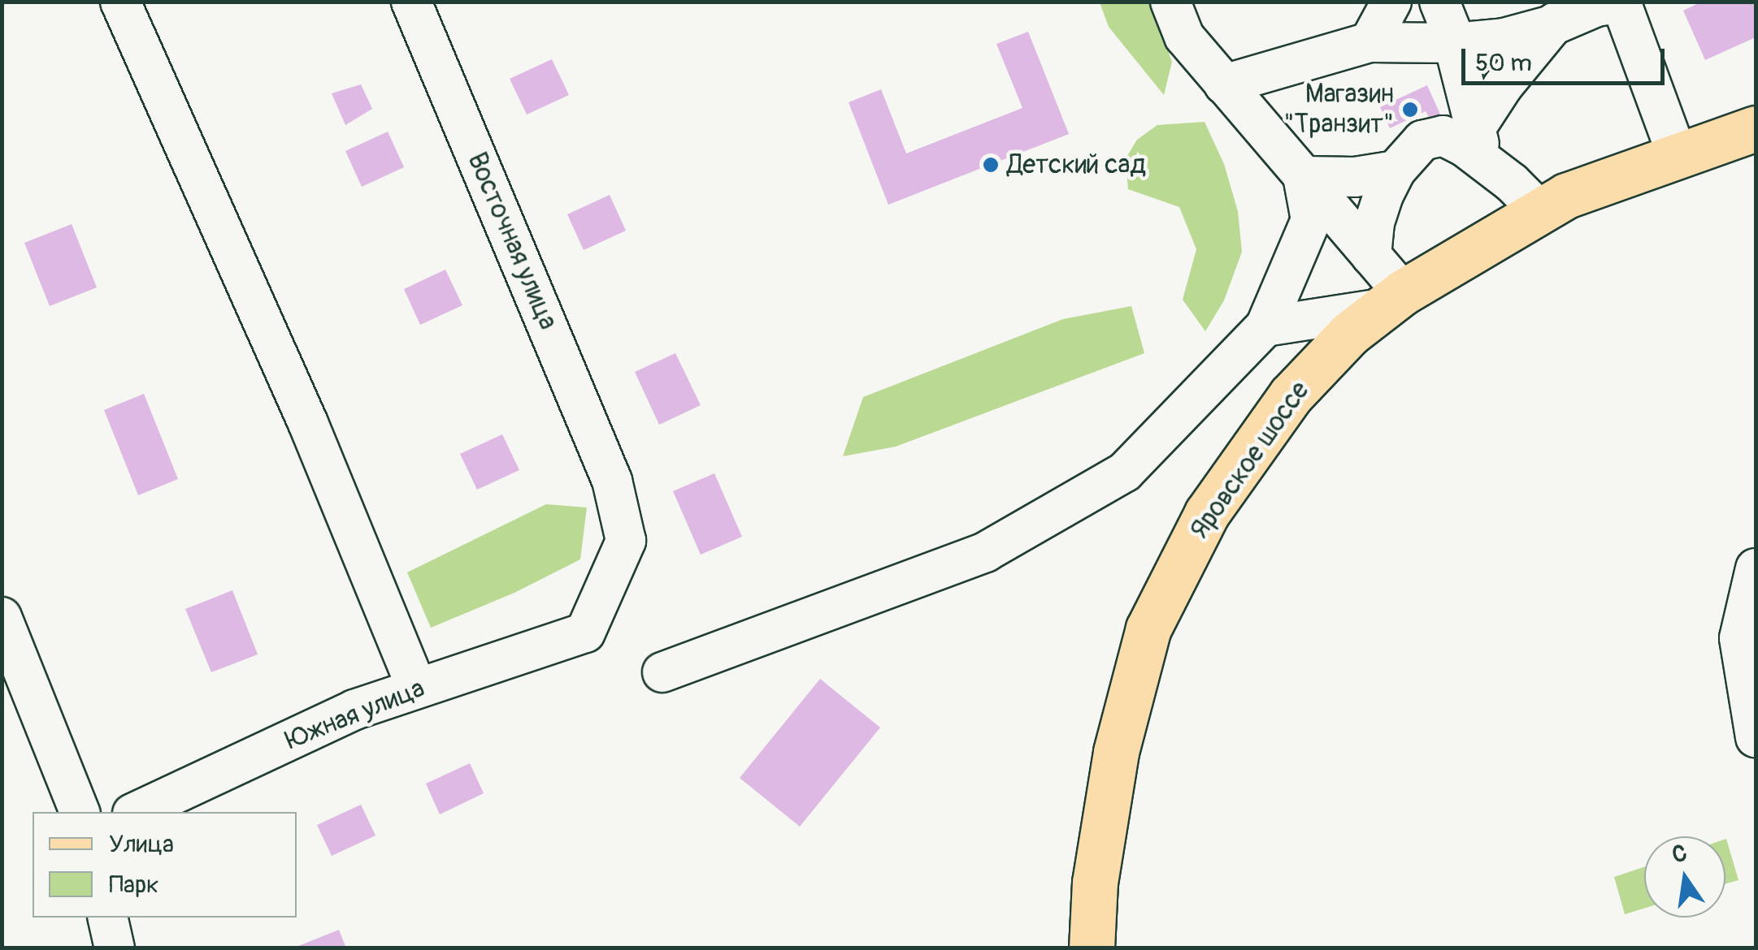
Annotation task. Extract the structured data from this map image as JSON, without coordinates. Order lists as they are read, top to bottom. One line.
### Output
{"streets":{"main road":["Яровское шоссе"],"street":["Восточная улица","Южная улица"]},"crossings":[["Восточная улица","Южная улица"]],"places":["Магазин \"Транзит\"","Детский сад"],"legend":["Улица","Парк"],"scale_bar":"50 m","north":"top"}
